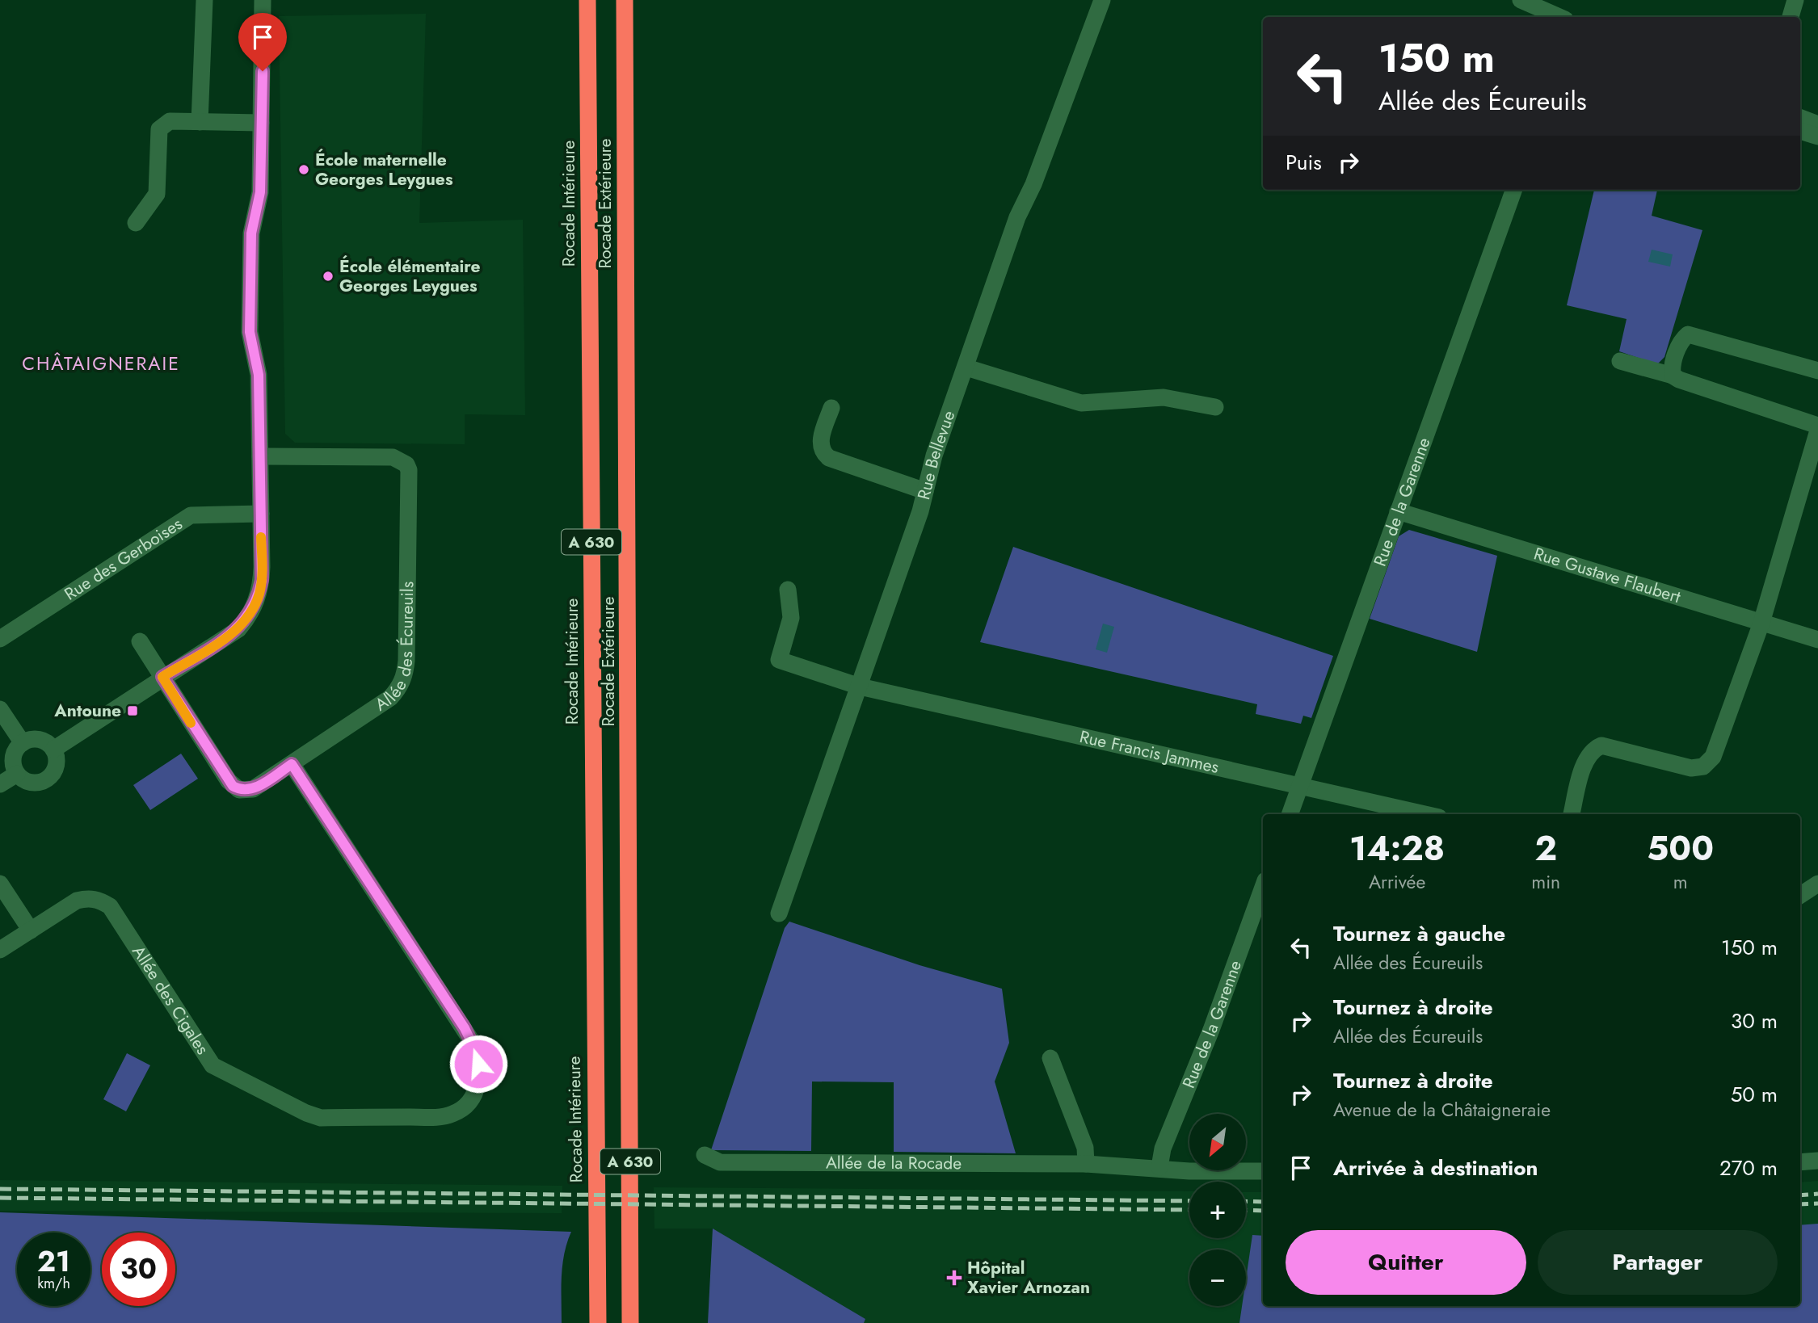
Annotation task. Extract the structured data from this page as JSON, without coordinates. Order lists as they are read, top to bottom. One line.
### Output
{"streets":{"highway":["Rocade Intérieure","Rocade Extérieure","A 630"],"street":["Rue Bellevue","Rue de la Garenne","Rue des Gerboises","Rue Gustave Flaubert","Allée des Écureuils","Rue Francis Jammes","Allée des Cigales","Allée de la Rocade"]},"crossings":[["Rue Bellevue","Rue Francis Jammes"],["Rue de la Garenne","Rue Gustave Flaubert"],["Rue de la Garenne","Rue Francis Jammes"],["Rue de la Garenne","Allée de la Rocade"],["Allée des Écureuils","Allée des Cigales"]],"districts":["CHÂTAIGNERAIE"],"places":{"other":["École maternelle Georges Leygues","École élémentaire Georges Leygues"],"transit":["Antoune"],"health":["Hôpital Xavier Arnozan"]},"north":"bottom left","page":{"turn":["150 m","Allée des Écureuils"],"then":"Puis","eta":["14:28","Arrivée","2","min","500","m"],"list":[{"name":"Tournez à gauche","note":"Allée des Écureuils","value":"150 m"},{"name":"Tournez à droite","note":"Allée des Écureuils","value":"30 m"},{"name":"Tournez à droite","note":"Avenue de la Châtaigneraie","value":"50 m"},{"name":"Arrivée à destination","value":"270 m"}],"map_buttons":["+","−"],"buttons":["Quitter","Partager"],"speed":"21 km/h","limit":"30"}}
